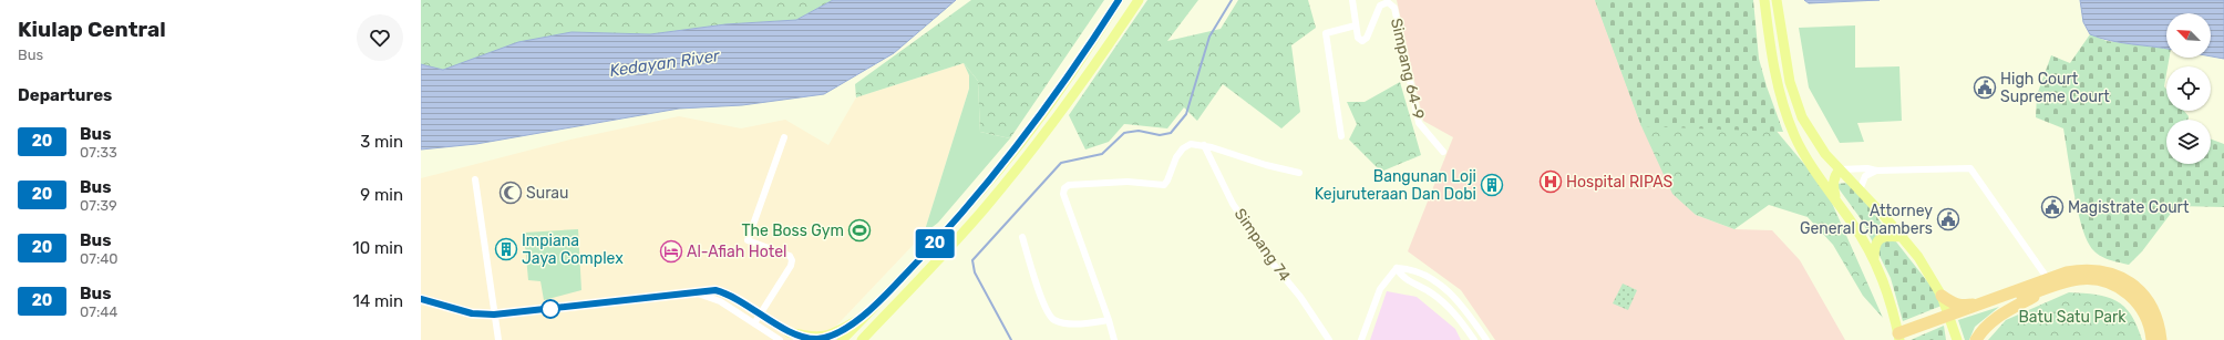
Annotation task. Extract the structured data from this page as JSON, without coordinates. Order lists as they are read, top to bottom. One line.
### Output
{"streets":{"street":["Simpang 64-9","Simpang 74"]},"water":["Kedayan River"],"parks":["Batu Satu Park"],"places":{"public building":["High Court Supreme Court","Magistrate Court","Attorney General Chambers"],"hospital":["Hospital RIPAS"],"building":["Bangunan Loji Kejuruteraan Dan Dobi","Impiana Jaya Complex"],"mosque":["Surau"],"sports":["The Boss Gym"],"hotel":["Al-Afiah Hotel"]},"lines":["bus line 20"],"north":"top left","page":{"heading":[["Kiulap Central","Bus"],"Departures"],"on_map":"20","list":[{"mark":"20","name":"Bus","note":"07:33","value":"3 min"},{"mark":"20","name":"Bus","note":"07:39","value":"9 min"},{"mark":"20","name":"Bus","note":"07:40","value":"10 min"},{"mark":"20","name":"Bus","note":"07:44","value":"14 min"}]}}
